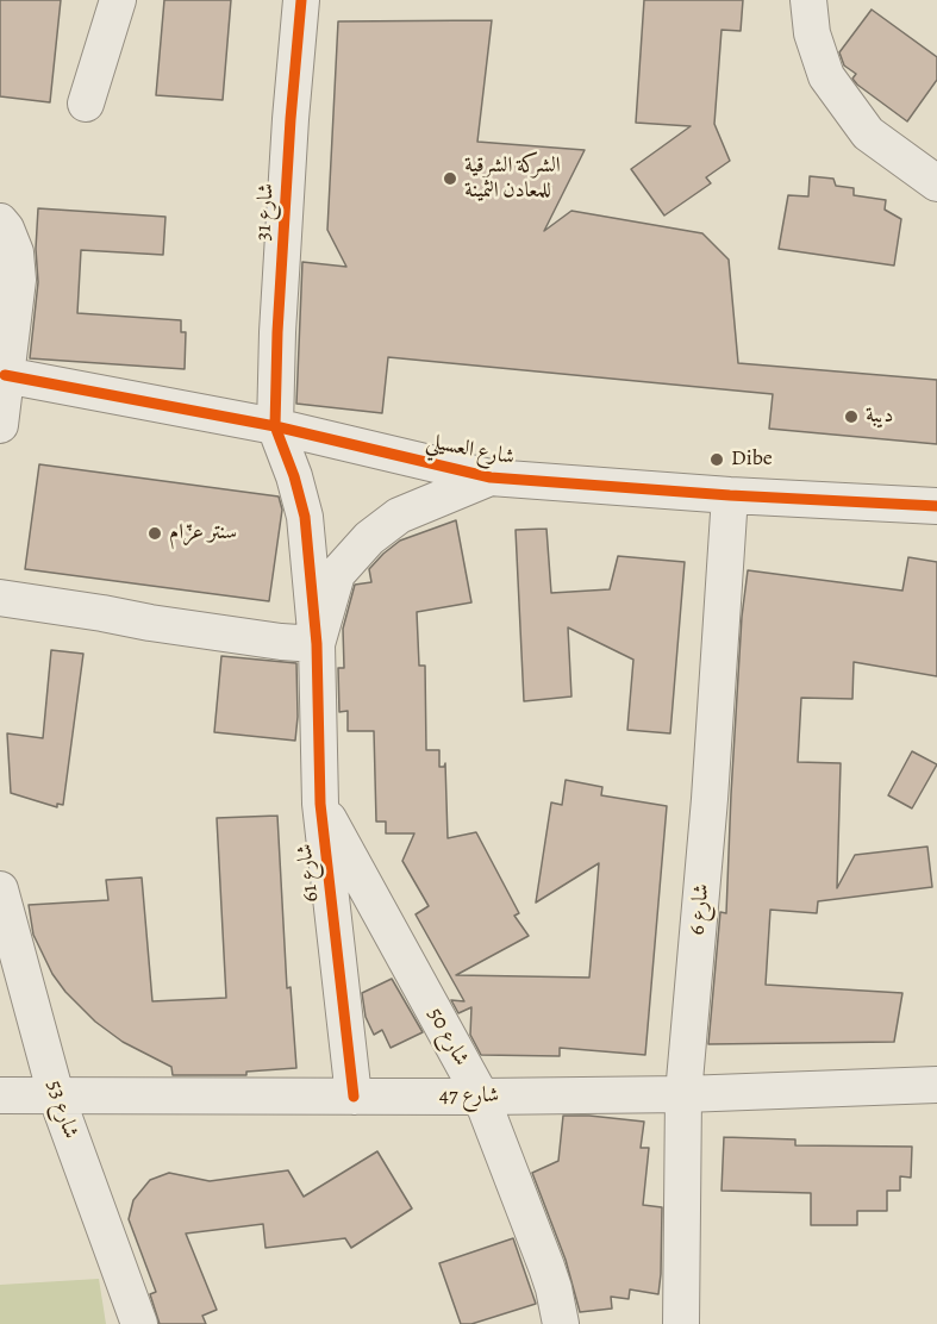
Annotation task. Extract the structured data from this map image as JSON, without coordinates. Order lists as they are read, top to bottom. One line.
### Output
{"streets":{"street":["شارع 31","شارع العسيلي","شارع 61","شارع 6","شارع 50","شارع 47","شارع 53"]},"crossings":[["شارع 31","شارع العسيلي"],["شارع العسيلي","شارع 61"],["شارع العسيلي","شارع 6"],["شارع 61","شارع 50"],["شارع 61","شارع 47"],["شارع 6","شارع 47"],["شارع 50","شارع 47"],["شارع 47","شارع 53"]],"places":["الشركة الشرقية للمعادن الثمينة","ديبة","Dibe","سنتر عزّام"]}
